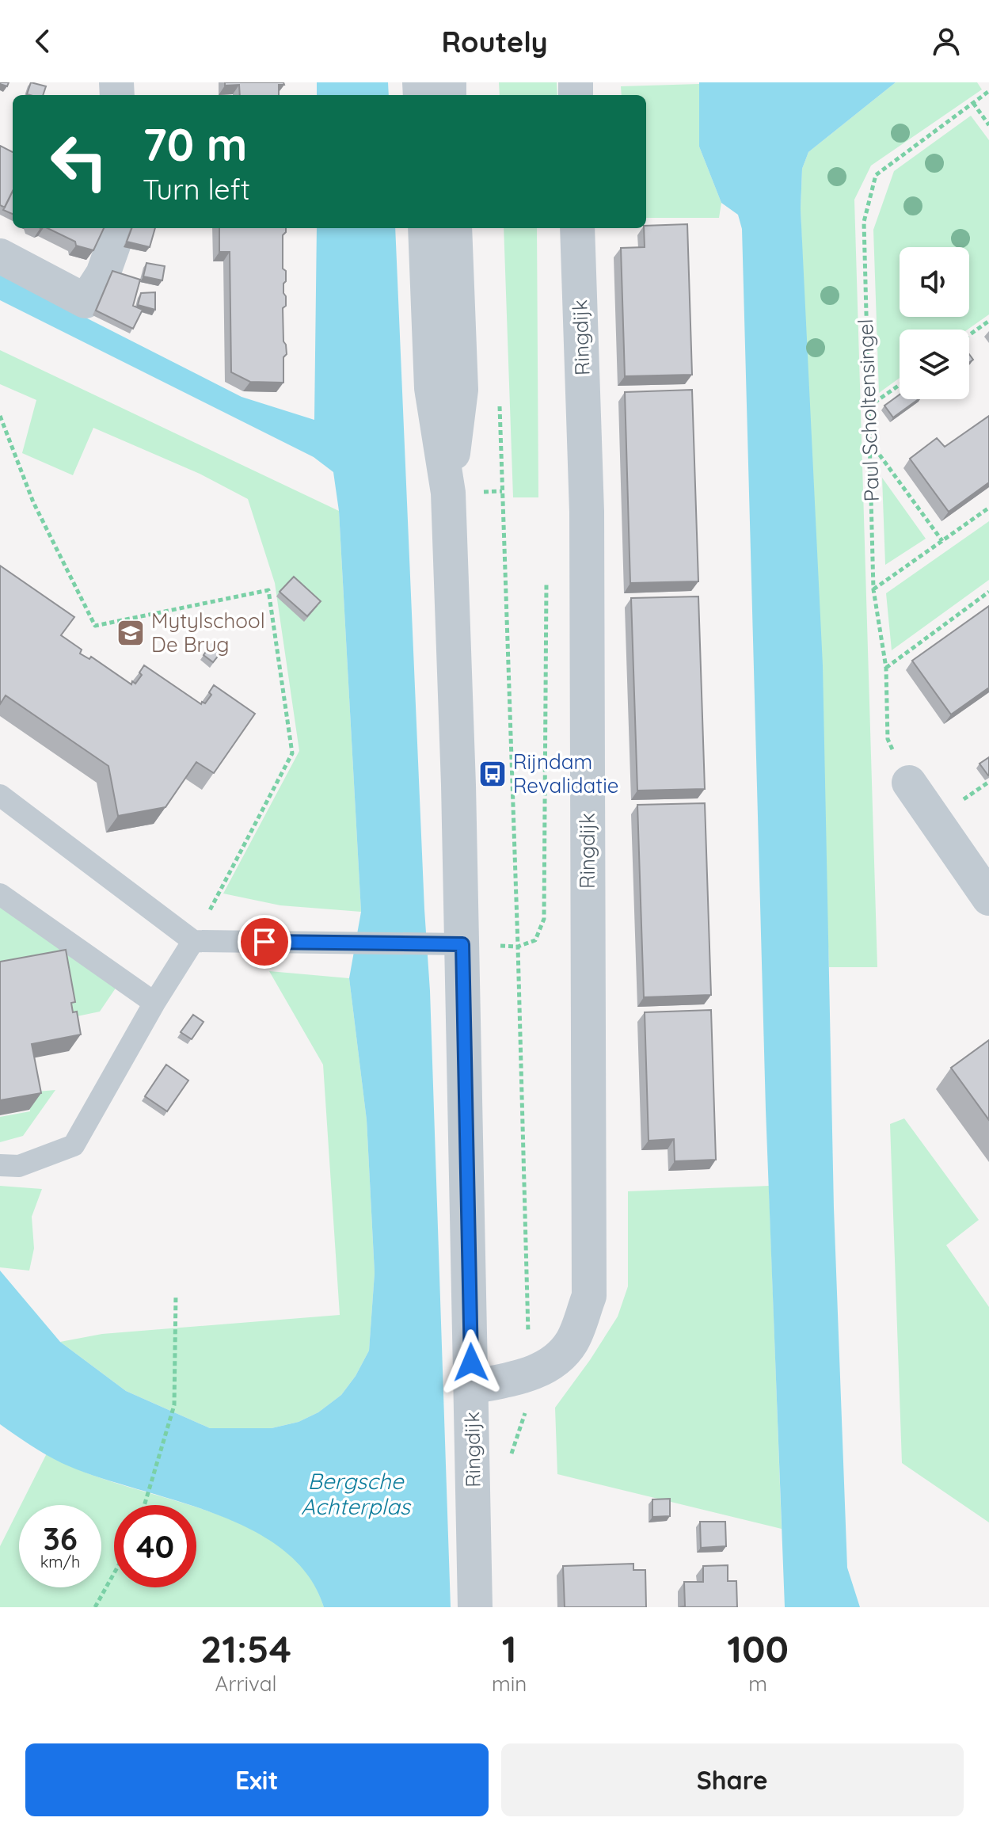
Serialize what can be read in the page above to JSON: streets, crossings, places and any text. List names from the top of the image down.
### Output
{
  "streets": {
    "street": ["Ringdijk"],
    "path": ["Paul Scholtensingel"]
  },
  "water": ["Bergsche Achterplas"],
  "places": {
    "school or university": ["Mytylschool De Brug"],
    "bus stop": ["Rijndam Revalidatie"]
  },
  "page": {
    "header": "Routely",
    "turn": ["70 m", "Turn left"],
    "speed": "36 km/h",
    "limit": "40",
    "eta": [
      "21:54",
      "Arrival",
      "1",
      "min",
      "100",
      "m"
    ],
    "buttons": ["Exit", "Share"]
  }
}
